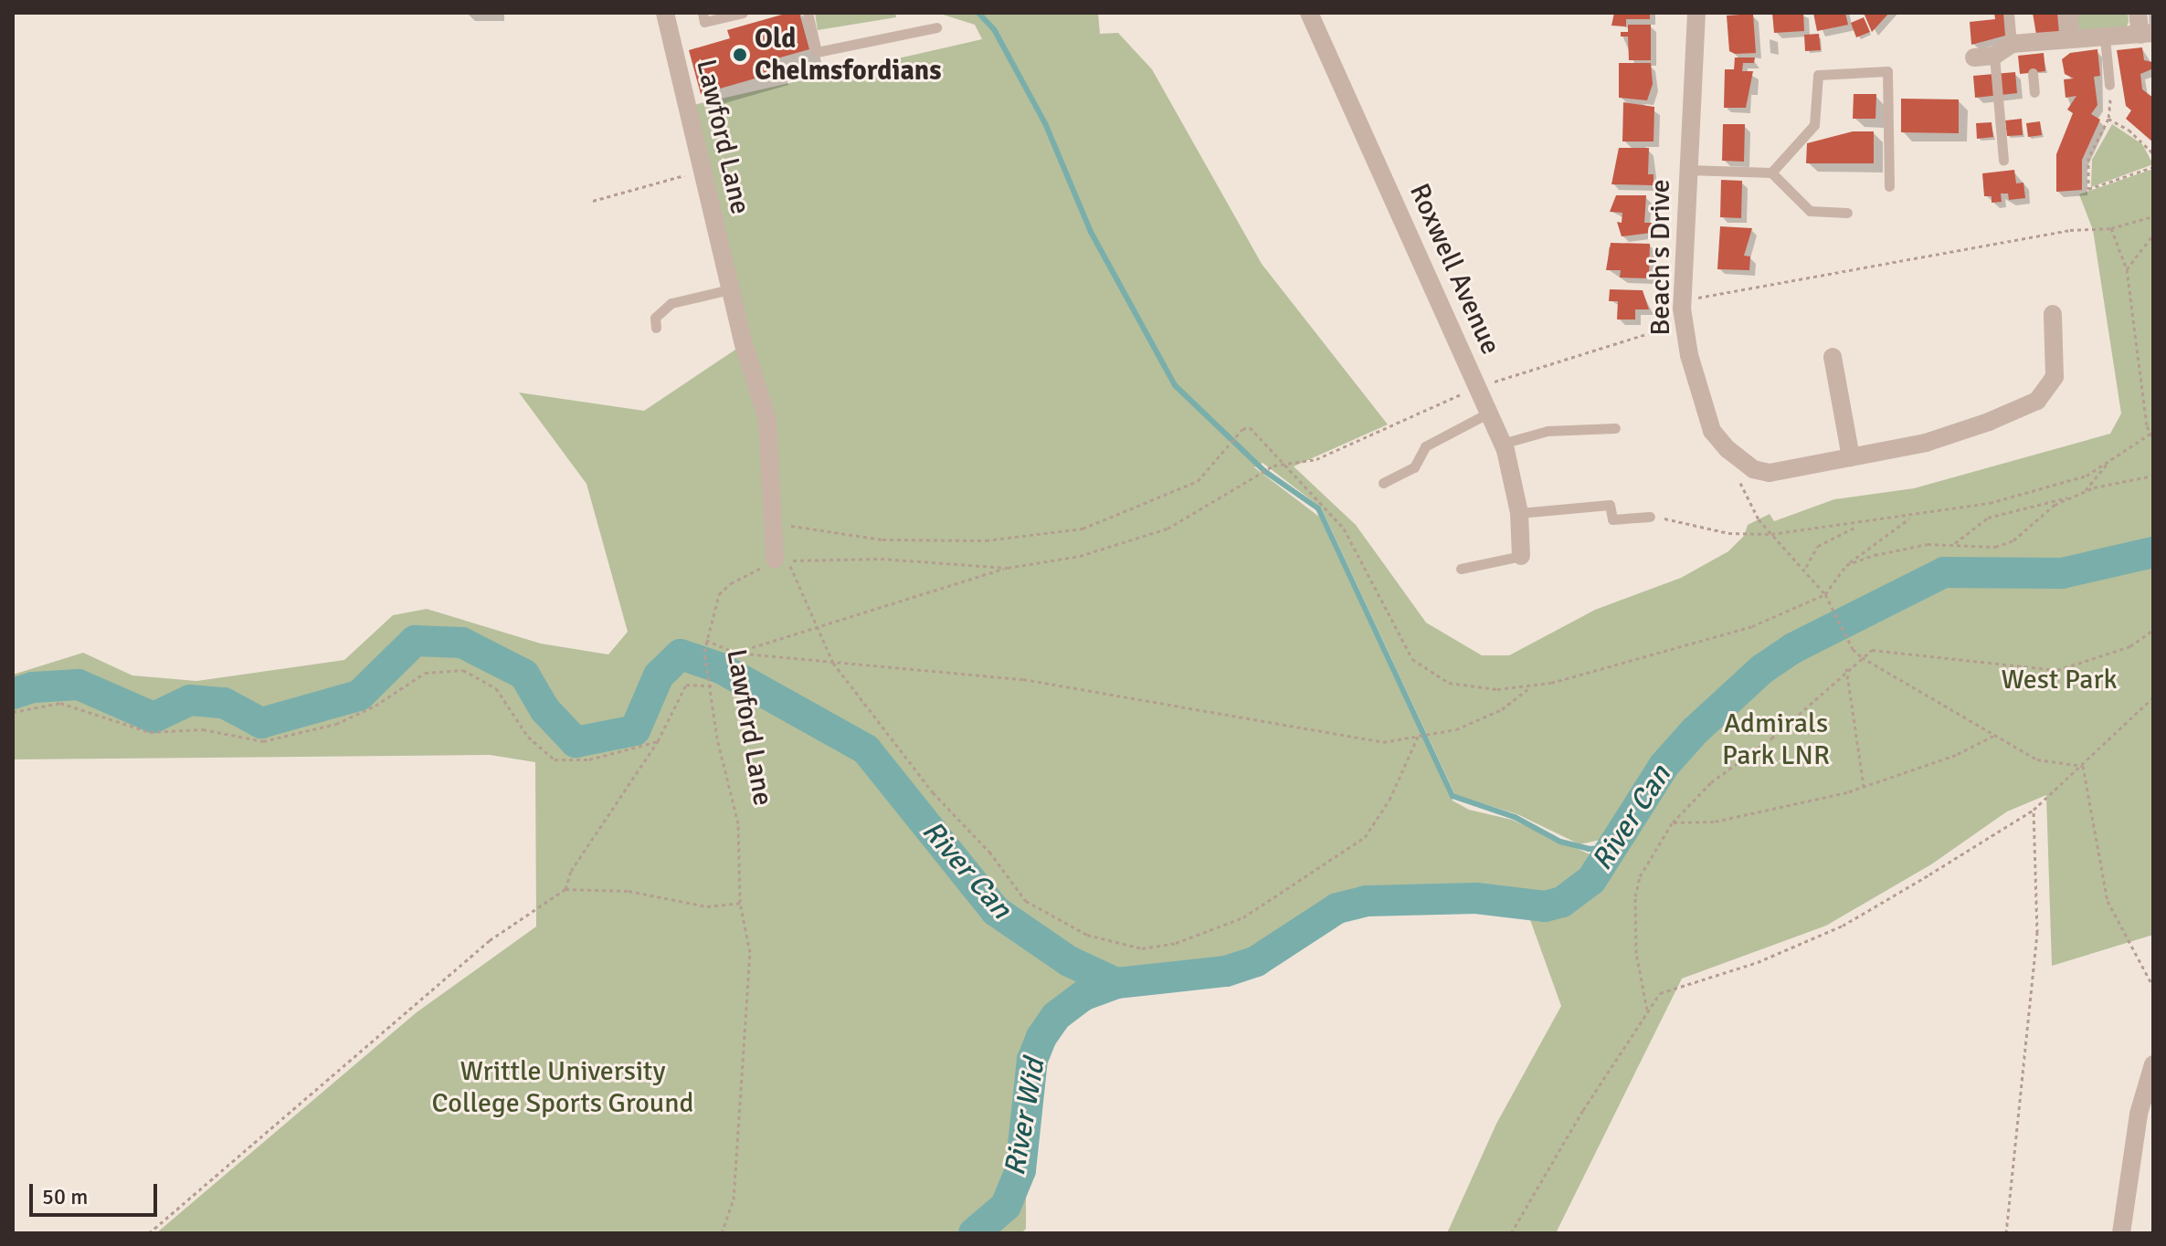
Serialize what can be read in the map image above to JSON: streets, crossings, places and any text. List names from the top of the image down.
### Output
{
  "streets": {
    "street": ["Lawford Lane", "Beach's Drive", "Roxwell Avenue"]
  },
  "water": ["River Can", "River Wid"],
  "parks": ["West Park", "Admirals Park LNR", "Writtle University College Sports Ground"],
  "places": ["Old Chelmsfordians"],
  "scale_bar": "50 m"
}
